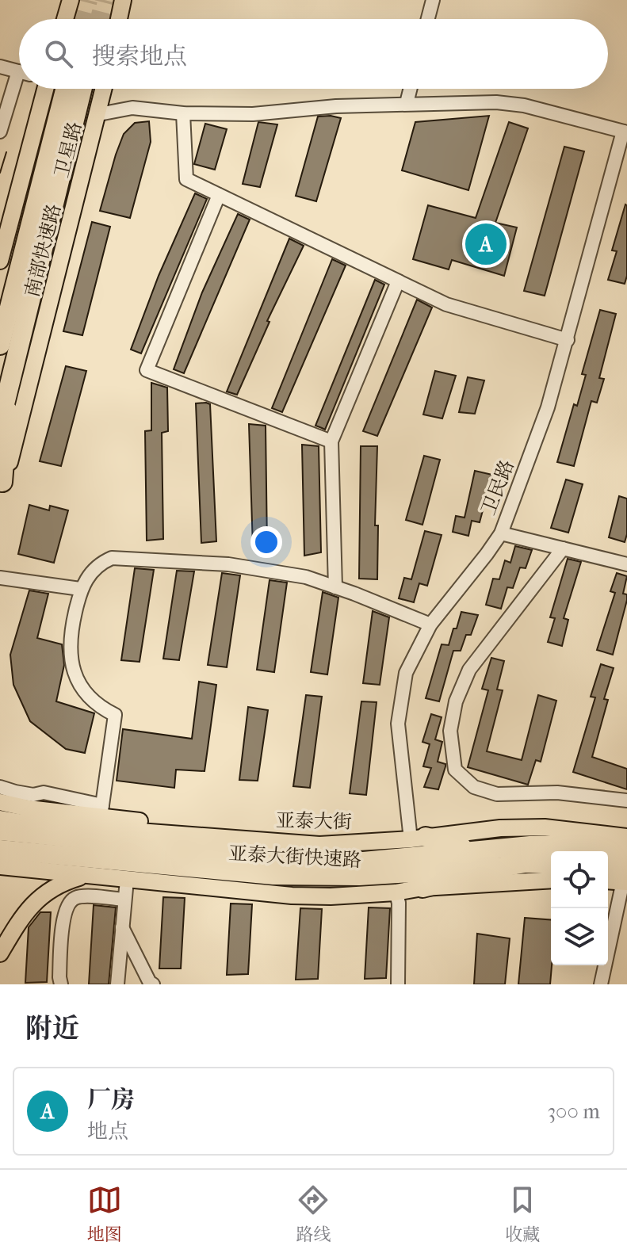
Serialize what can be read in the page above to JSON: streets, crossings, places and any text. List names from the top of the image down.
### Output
{
  "streets": {
    "highway": ["南部快速路", "亚泰大街快速路"],
    "main road": ["卫星路", "亚泰大街"],
    "street": ["卫民路"]
  },
  "crossings": [
    ["卫民路", "亚泰大街"]
  ],
  "page": {
    "search": "搜索地点",
    "pins": "A",
    "heading": "附近",
    "list": [
      {
        "mark": "A",
        "name": "厂房",
        "note": "地点",
        "value": "300 m"
      }
    ],
    "nav": ["地图", "路线", "收藏"]
  }
}
